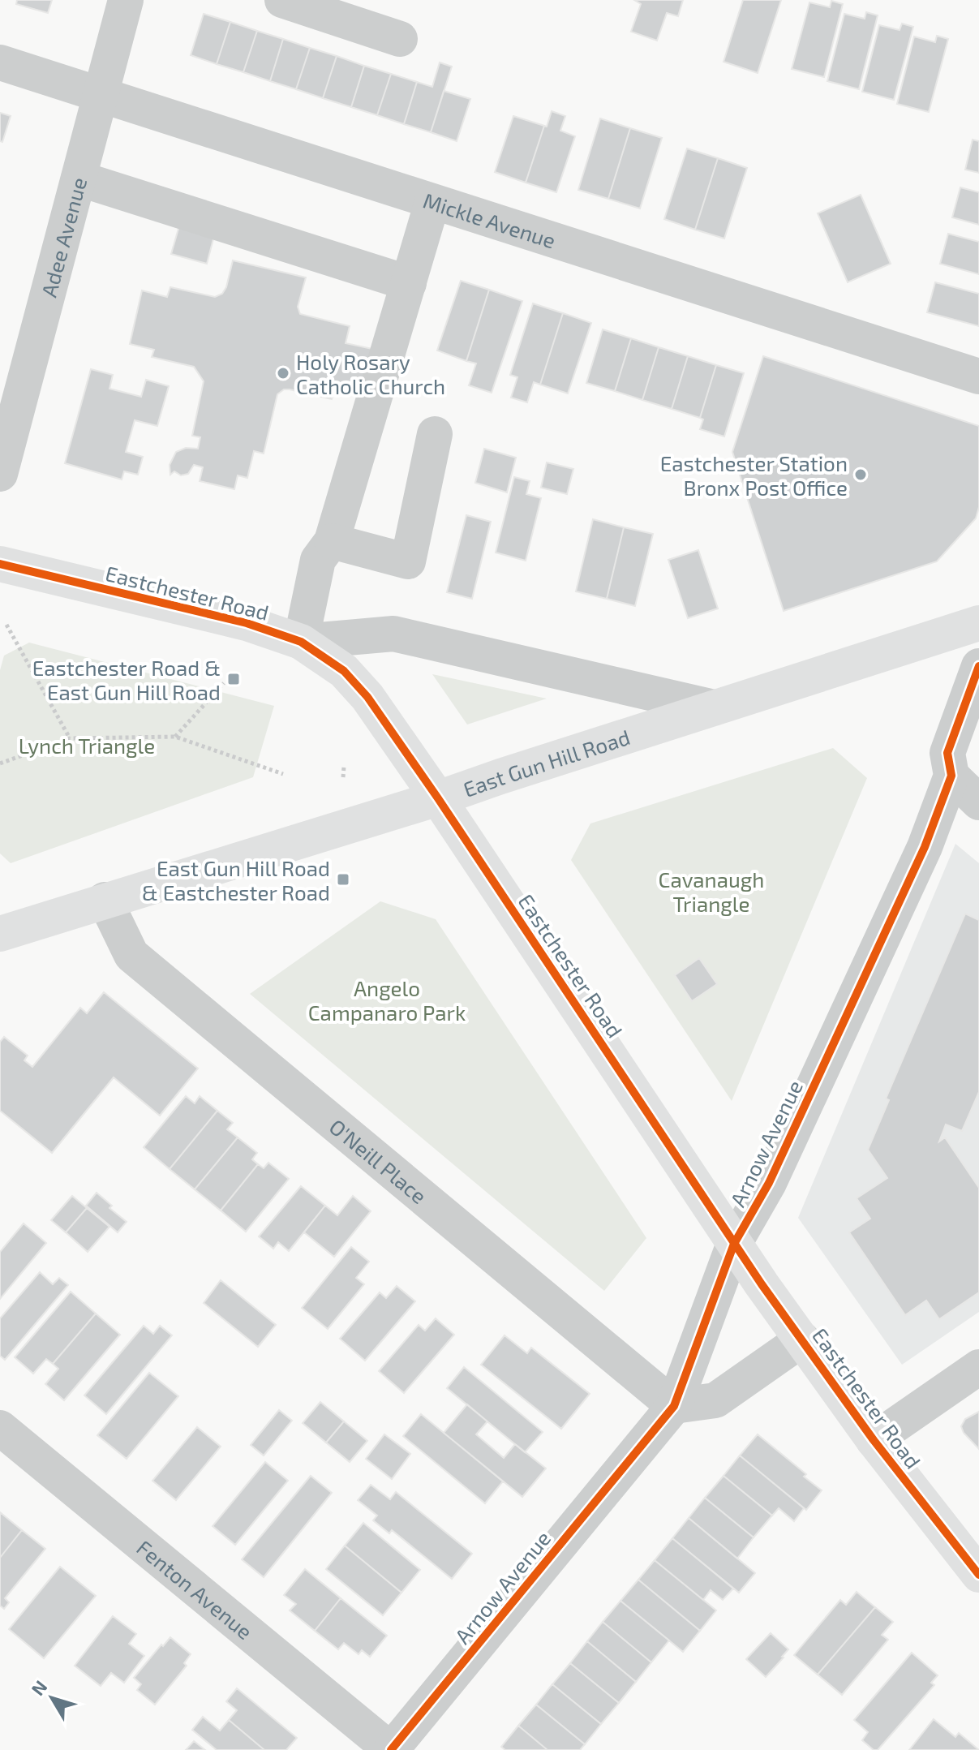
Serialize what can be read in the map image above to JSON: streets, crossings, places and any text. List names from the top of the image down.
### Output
{
  "streets": {
    "main road": ["Eastchester Road", "East Gun Hill Road"],
    "street": [
      "Mickle Avenue",
      "Adee Avenue",
      "Arnow Avenue",
      "O'Neill Place",
      "Fenton Avenue"
    ]
  },
  "crossings": [
    ["Mickle Avenue", "Adee Avenue"],
    ["Eastchester Road", "East Gun Hill Road"],
    ["Eastchester Road", "Arnow Avenue"],
    ["East Gun Hill Road", "O'Neill Place"],
    ["Arnow Avenue", "O'Neill Place"],
    ["Arnow Avenue", "Fenton Avenue"]
  ],
  "parks": ["Lynch Triangle", "Cavanaugh Triangle", "Angelo Campanaro Park"],
  "places": {
    "other": ["Holy Rosary Catholic Church", "Eastchester Station Bronx Post Office"],
    "transit": ["Eastchester Road & East Gun Hill Road", "East Gun Hill Road & Eastchester Road"]
  },
  "north": "top left"
}
